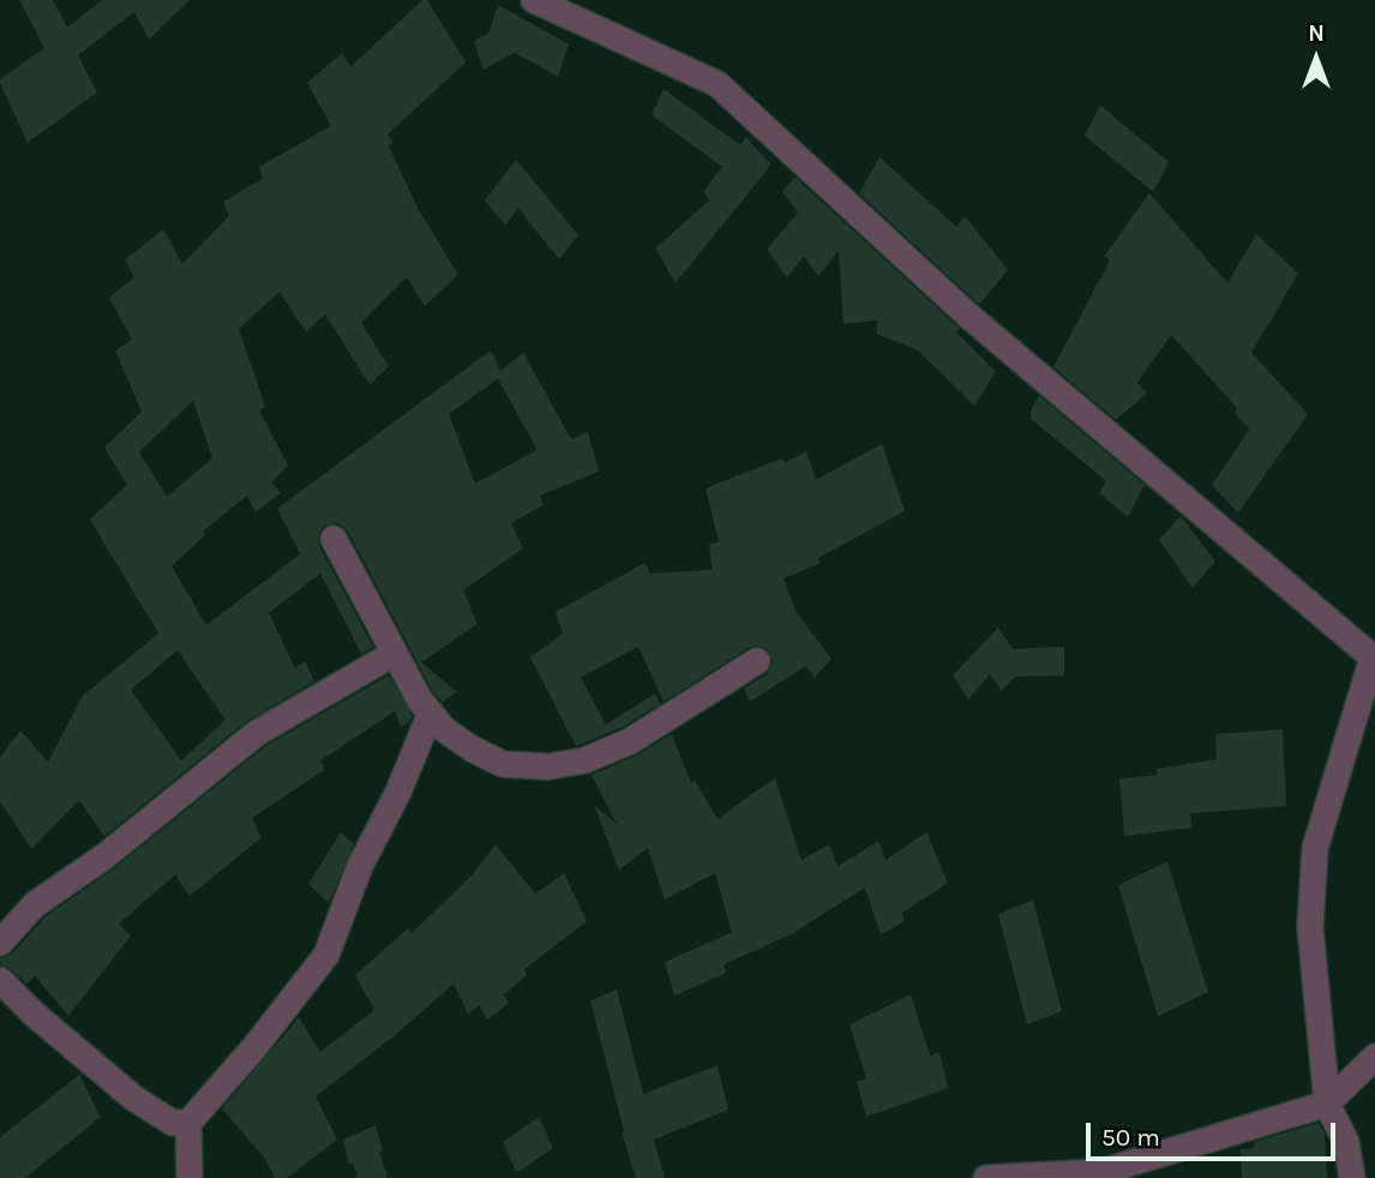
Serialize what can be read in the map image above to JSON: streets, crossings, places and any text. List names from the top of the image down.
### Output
{
  "scale_bar": "50 m",
  "north": "top"
}
